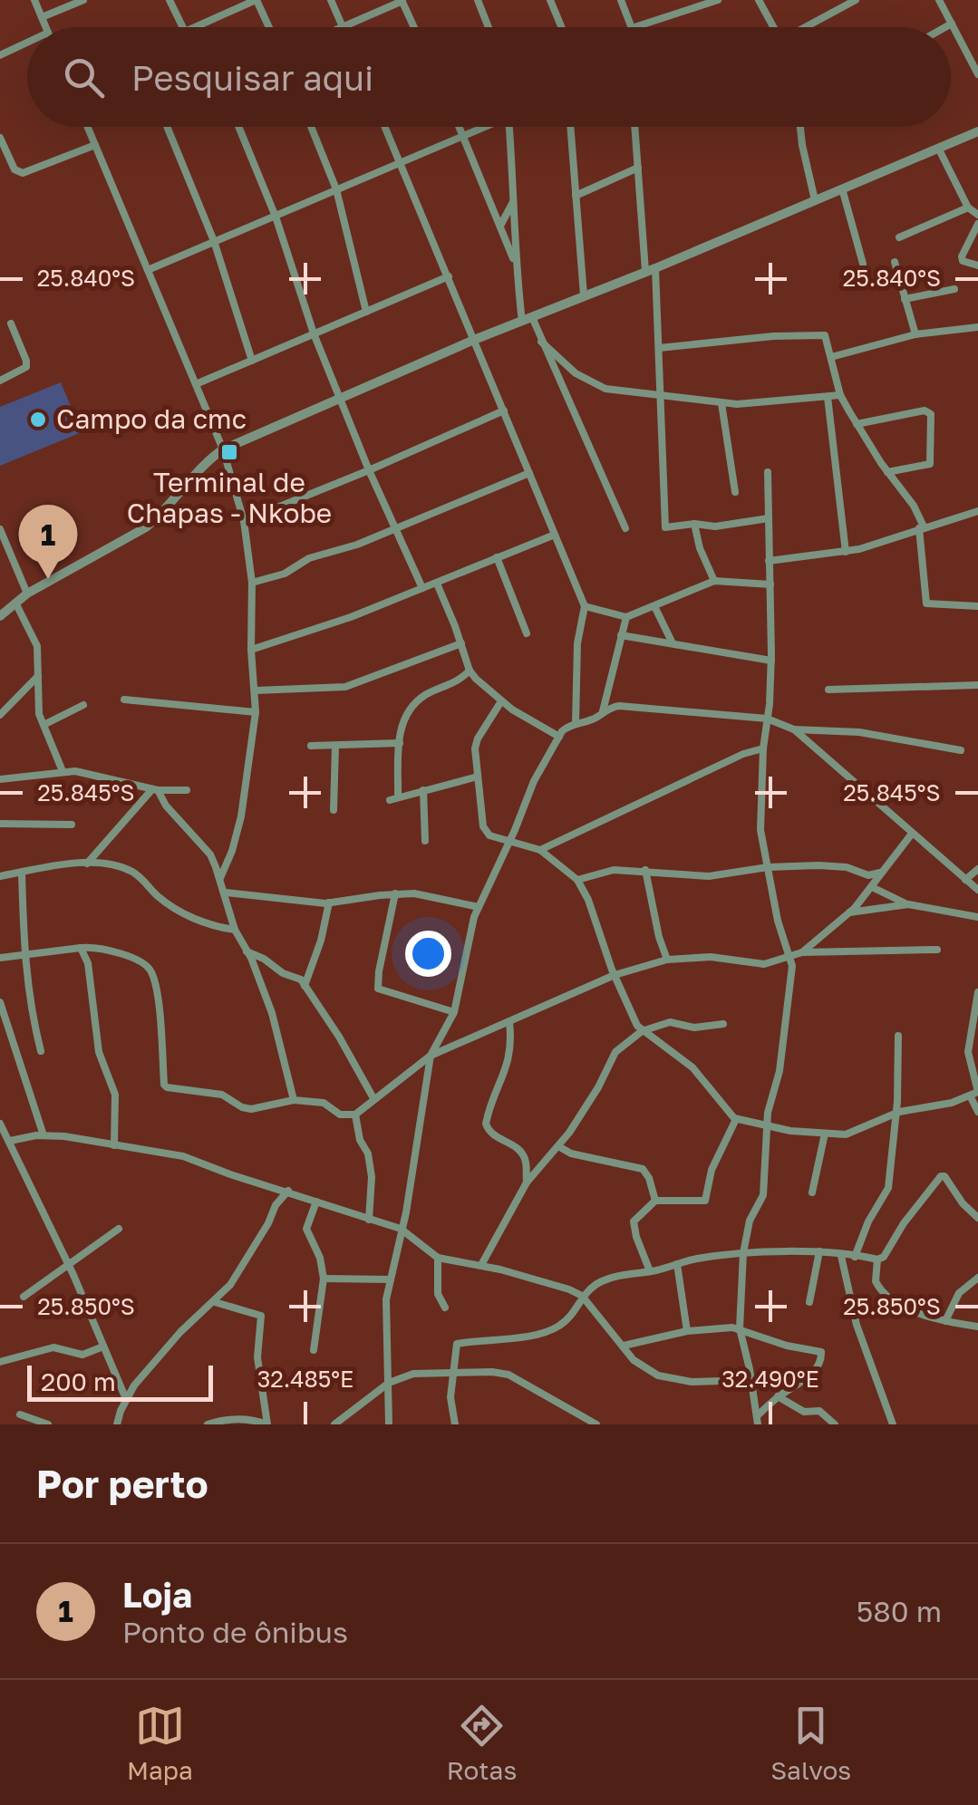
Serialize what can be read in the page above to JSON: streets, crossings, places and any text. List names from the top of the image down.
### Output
{
  "places": {
    "other": ["Campo da cmc"],
    "transit": ["Terminal de Chapas - Nkobe"]
  },
  "scale_bar": "200 m",
  "page": {
    "search": "Pesquisar aqui",
    "pins": "1",
    "scale": "200 m",
    "heading": "Por perto",
    "list": [
      {
        "mark": "1",
        "name": "Loja",
        "note": "Ponto de ônibus",
        "value": "580 m"
      }
    ],
    "nav": ["Mapa", "Rotas", "Salvos"]
  },
  "coordinates": [
    "25.840°S",
    "25.845°S",
    "25.850°S",
    "32.485°E",
    "32.490°E"
  ]
}
